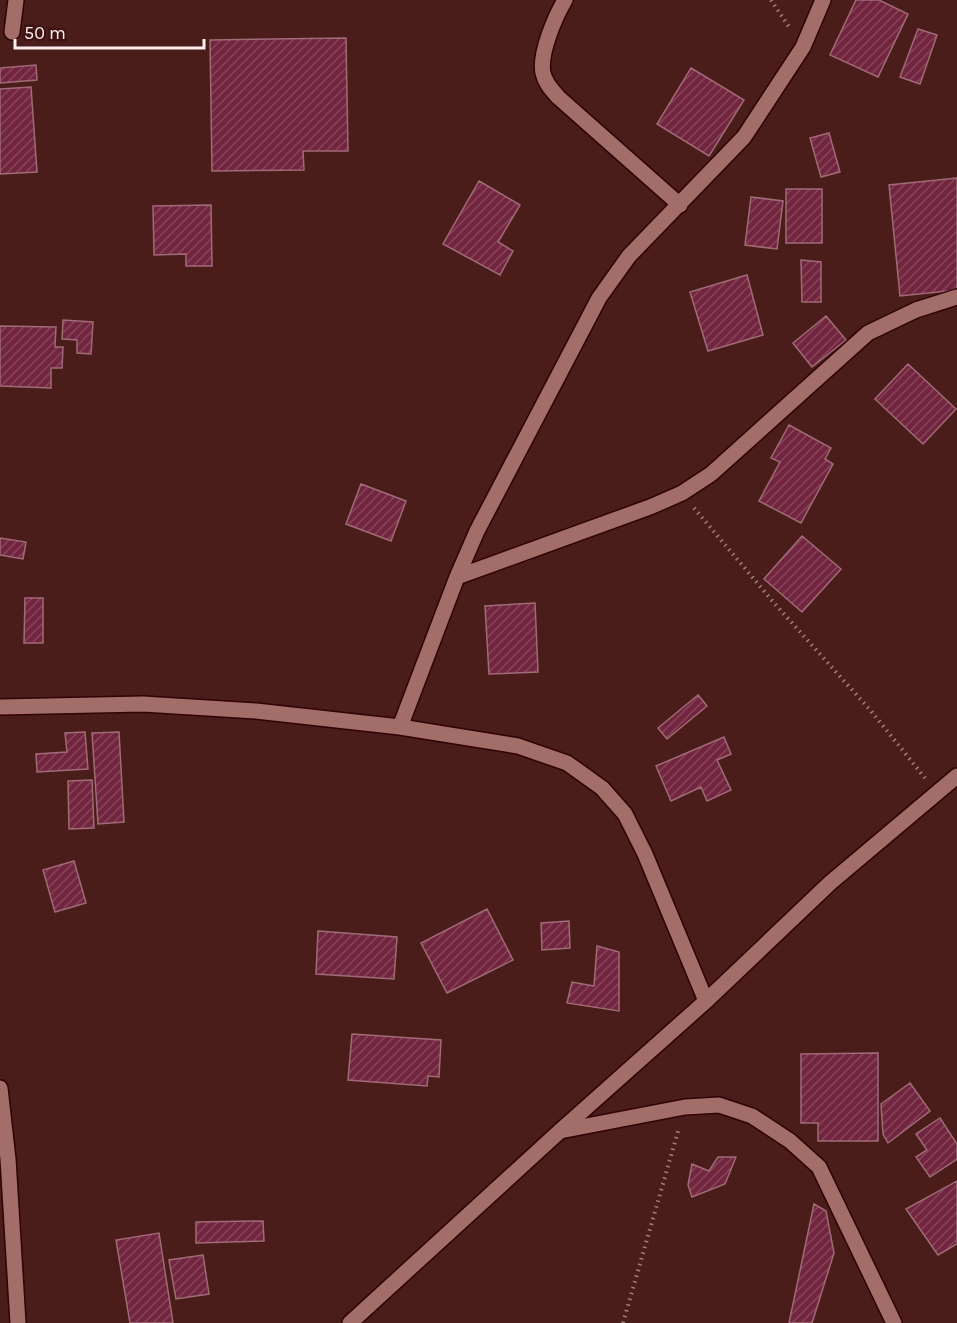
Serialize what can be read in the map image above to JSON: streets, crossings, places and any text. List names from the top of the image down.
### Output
{
  "scale_bar": "50 m"
}
